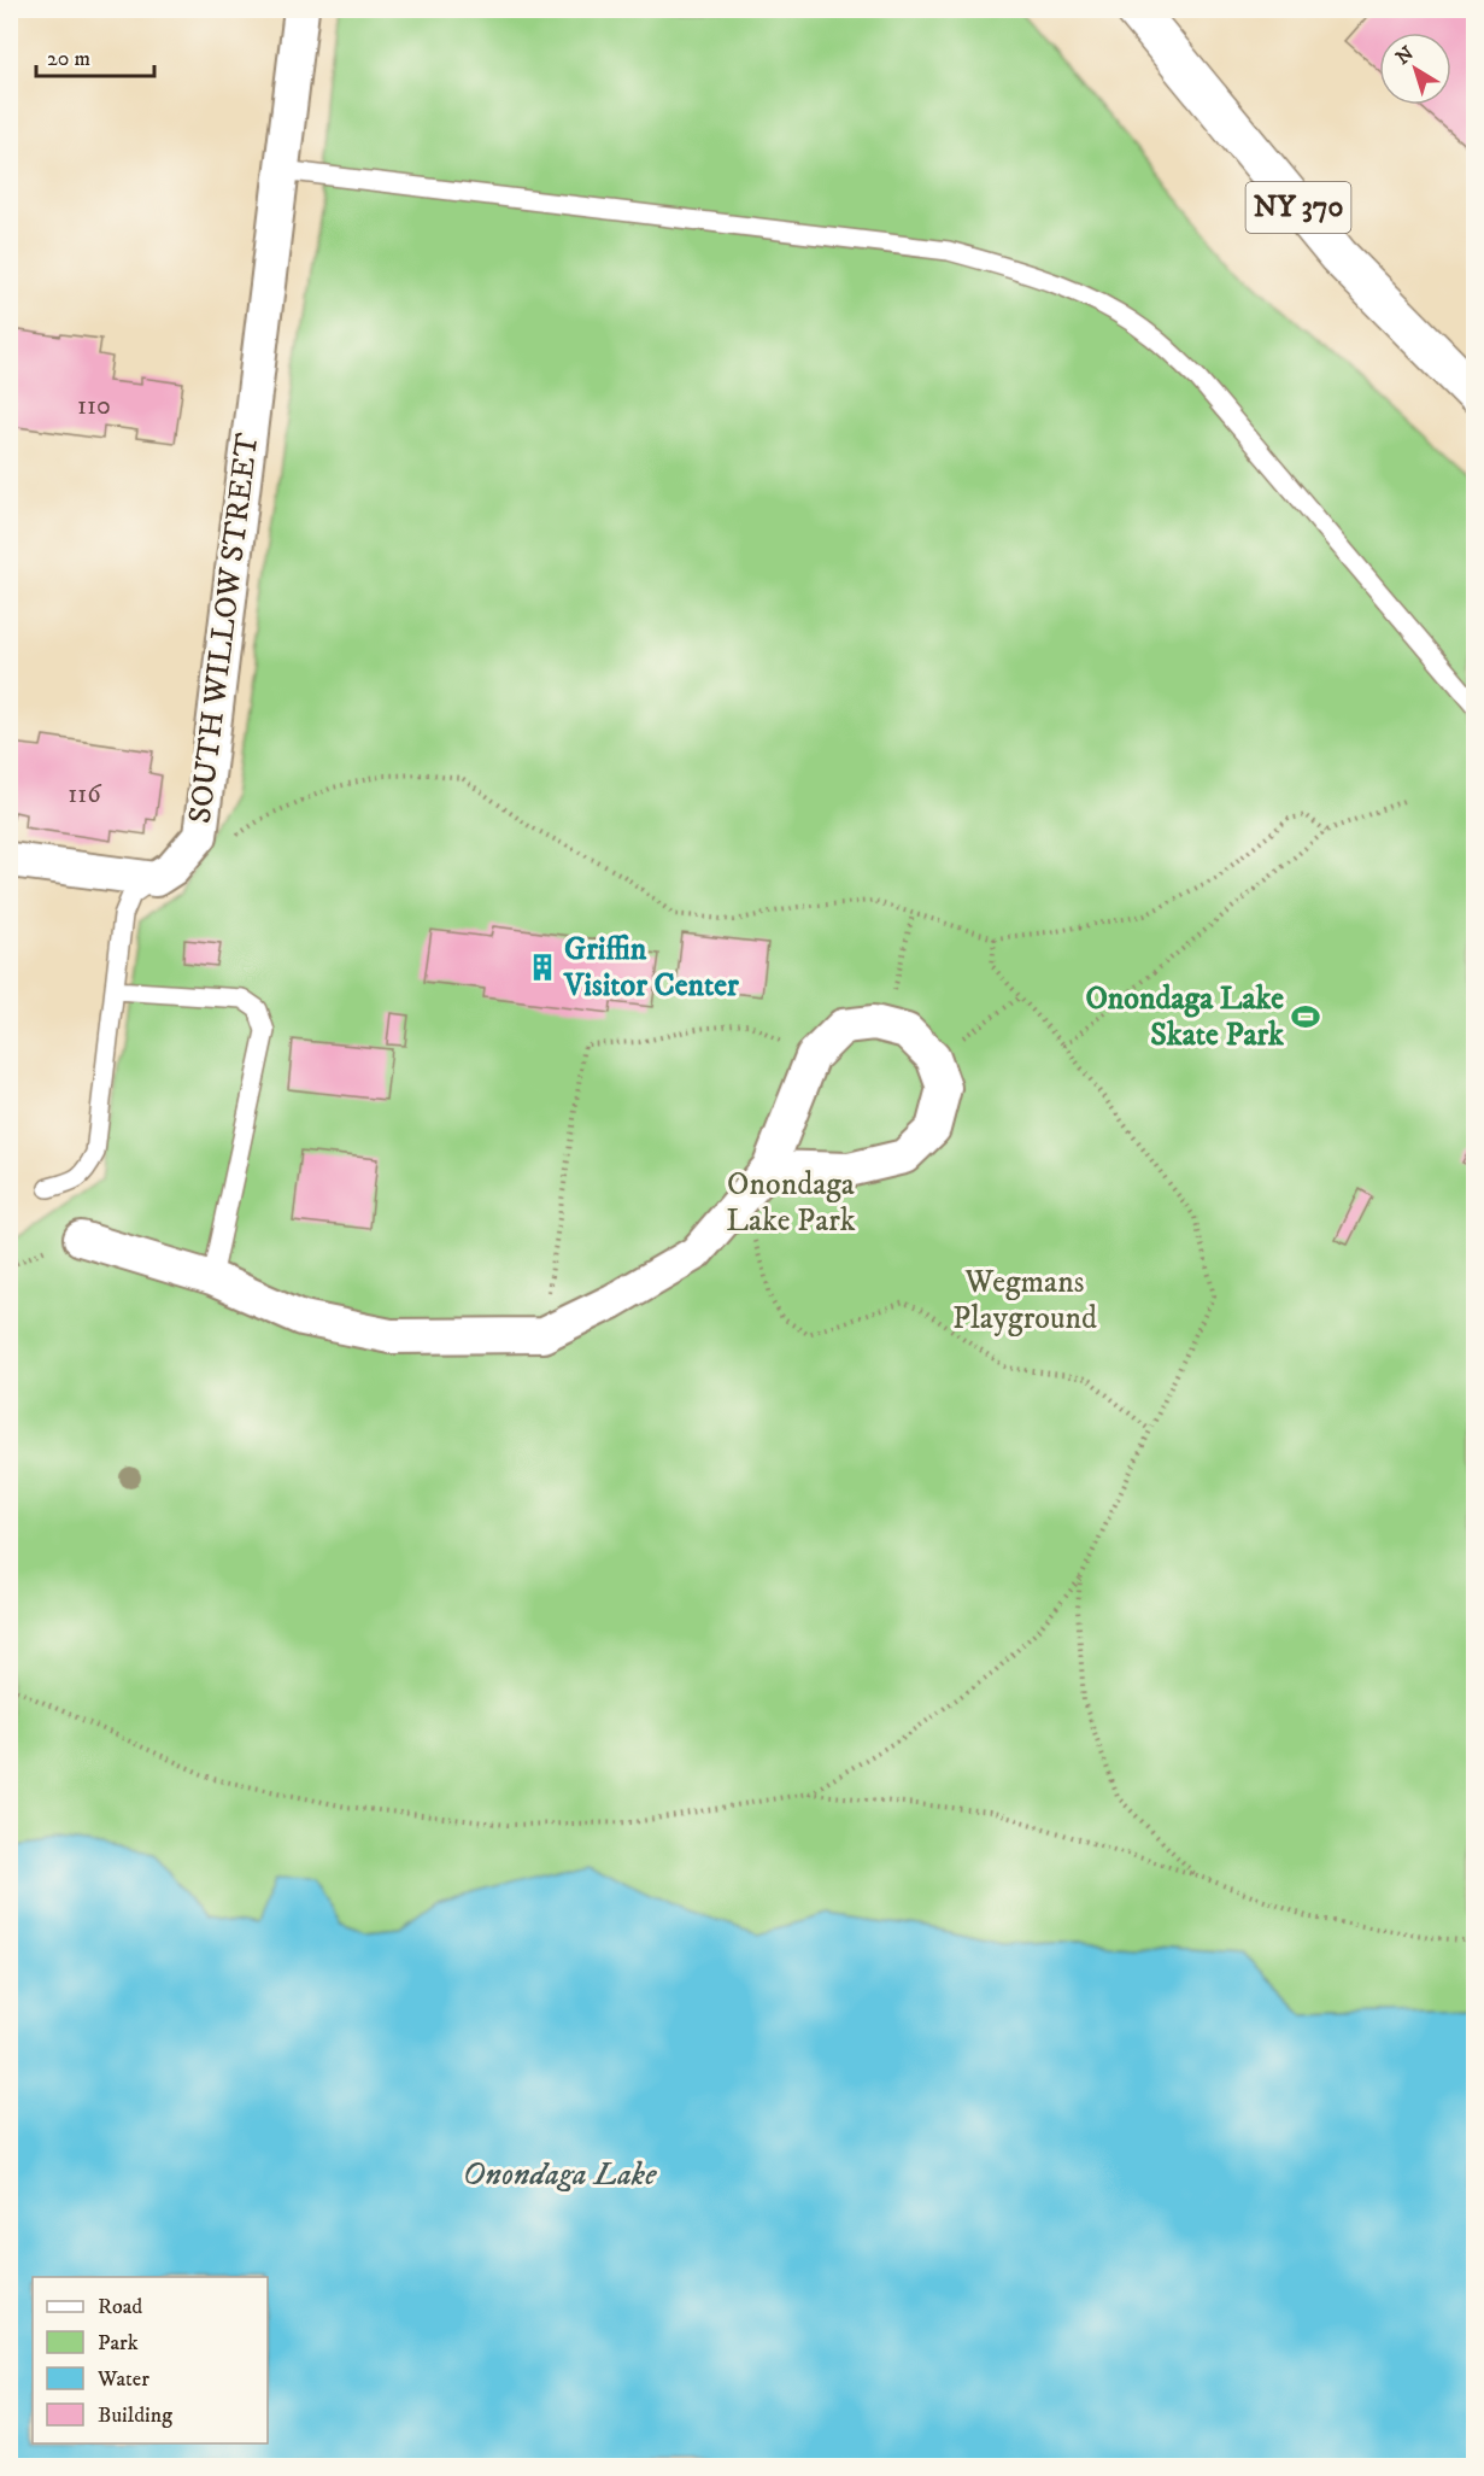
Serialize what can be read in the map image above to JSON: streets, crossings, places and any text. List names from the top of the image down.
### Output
{
  "streets": {
    "main road": ["NY 370"],
    "street": ["SOUTH WILLOW STREET"]
  },
  "water": ["Onondaga Lake"],
  "parks": ["Onondaga Lake Park", "Wegmans Playground"],
  "places": {
    "building": ["Griffin Visitor Center"],
    "sports": ["Onondaga Lake Skate Park"]
  },
  "house_numbers": ["110", "116"],
  "legend": [
    "Road",
    "Park",
    "Water",
    "Building"
  ],
  "scale_bar": "20 m",
  "north": "top left"
}
